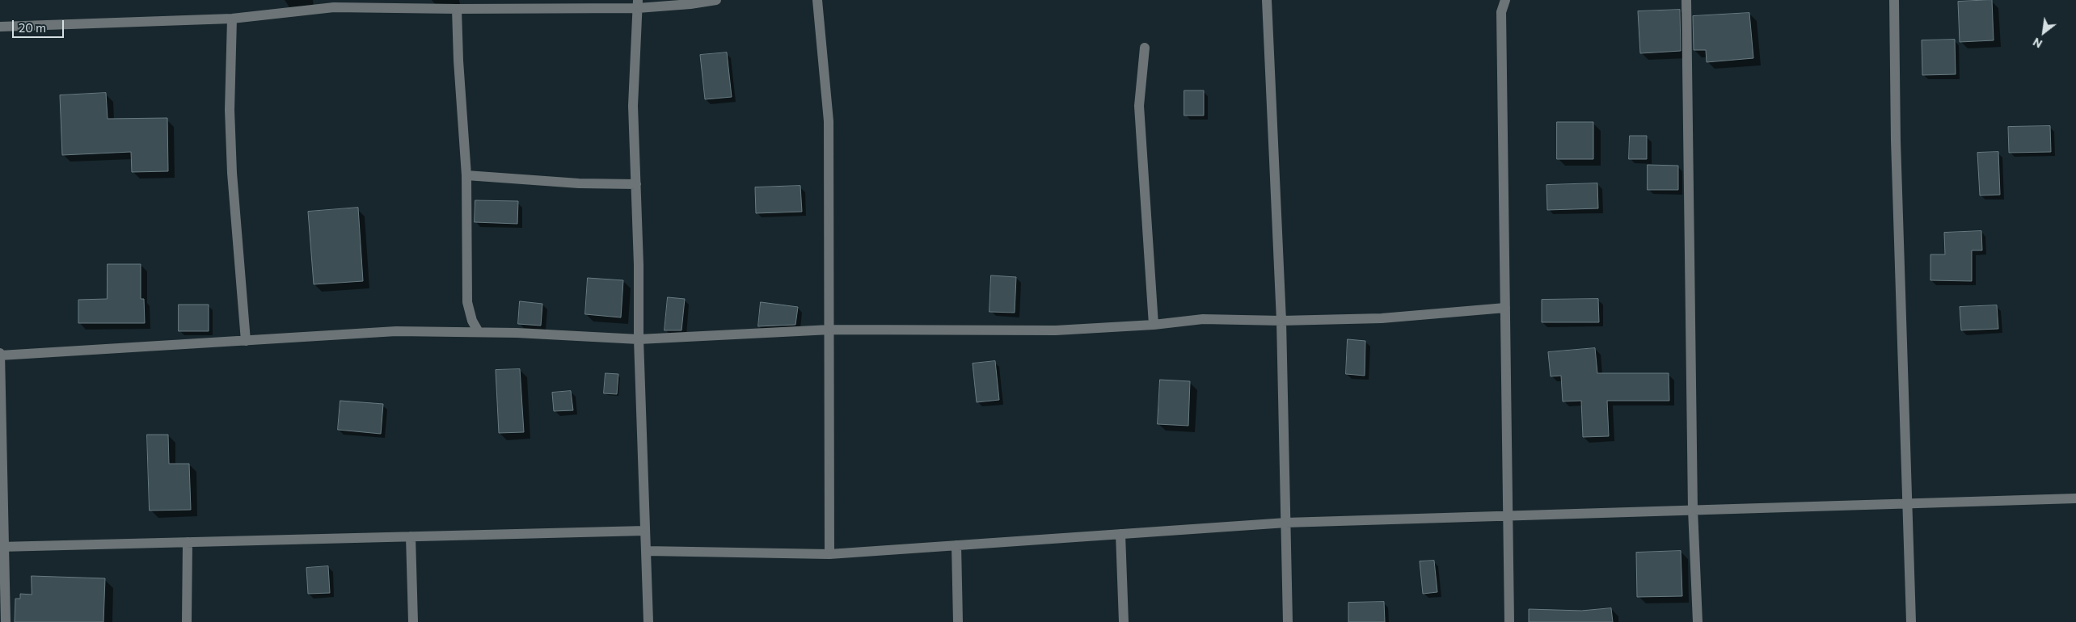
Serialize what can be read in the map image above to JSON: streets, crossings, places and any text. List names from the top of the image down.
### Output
{
  "scale_bar": "20 m",
  "north": "bottom left"
}
